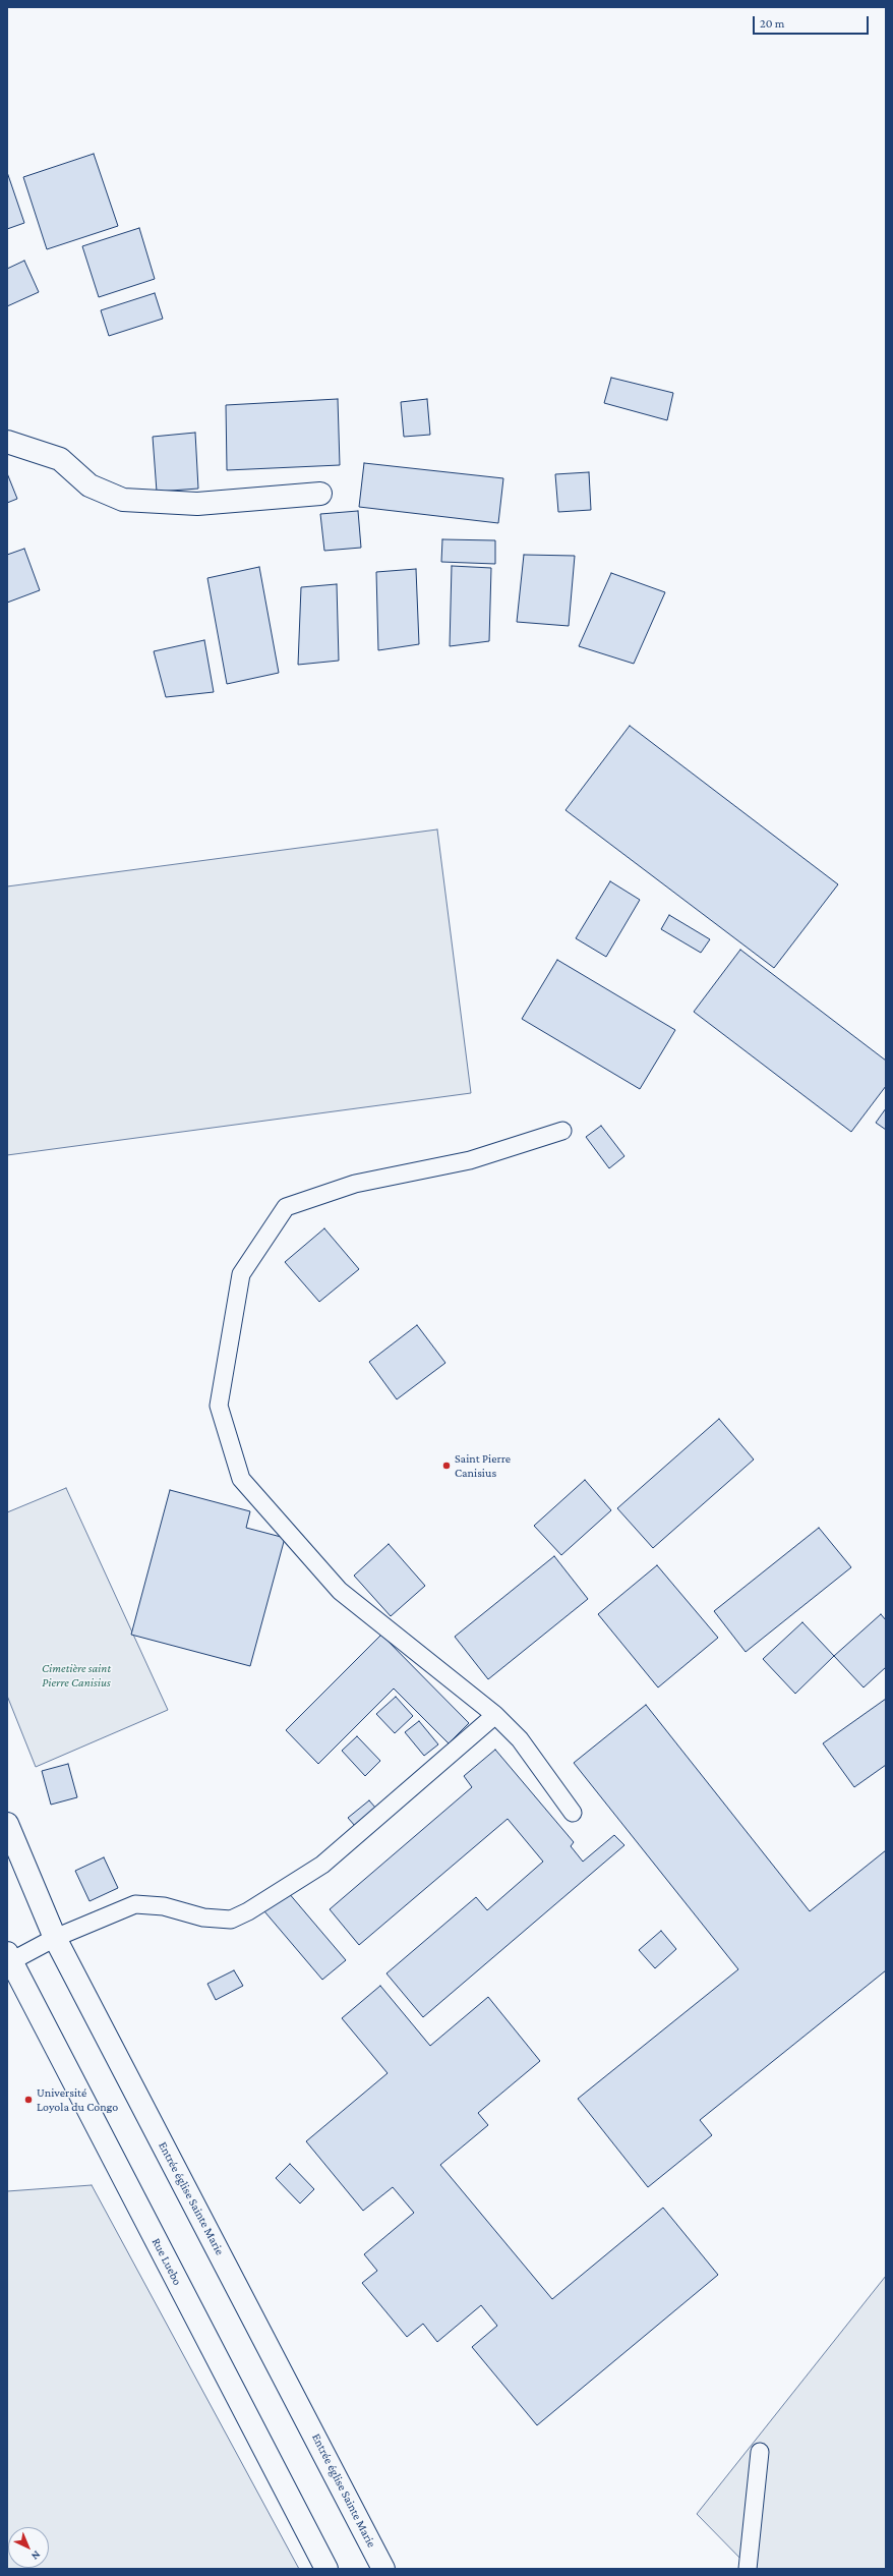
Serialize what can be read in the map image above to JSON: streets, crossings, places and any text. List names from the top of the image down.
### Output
{
  "streets": {
    "street": ["Entrée église Sainte Marie", "Rue Luebo"]
  },
  "parks": ["Cimetière saint Pierre Canisius"],
  "places": ["Saint Pierre Canisius", "Université Loyola du Congo"],
  "scale_bar": "20 m",
  "north": "bottom right"
}
